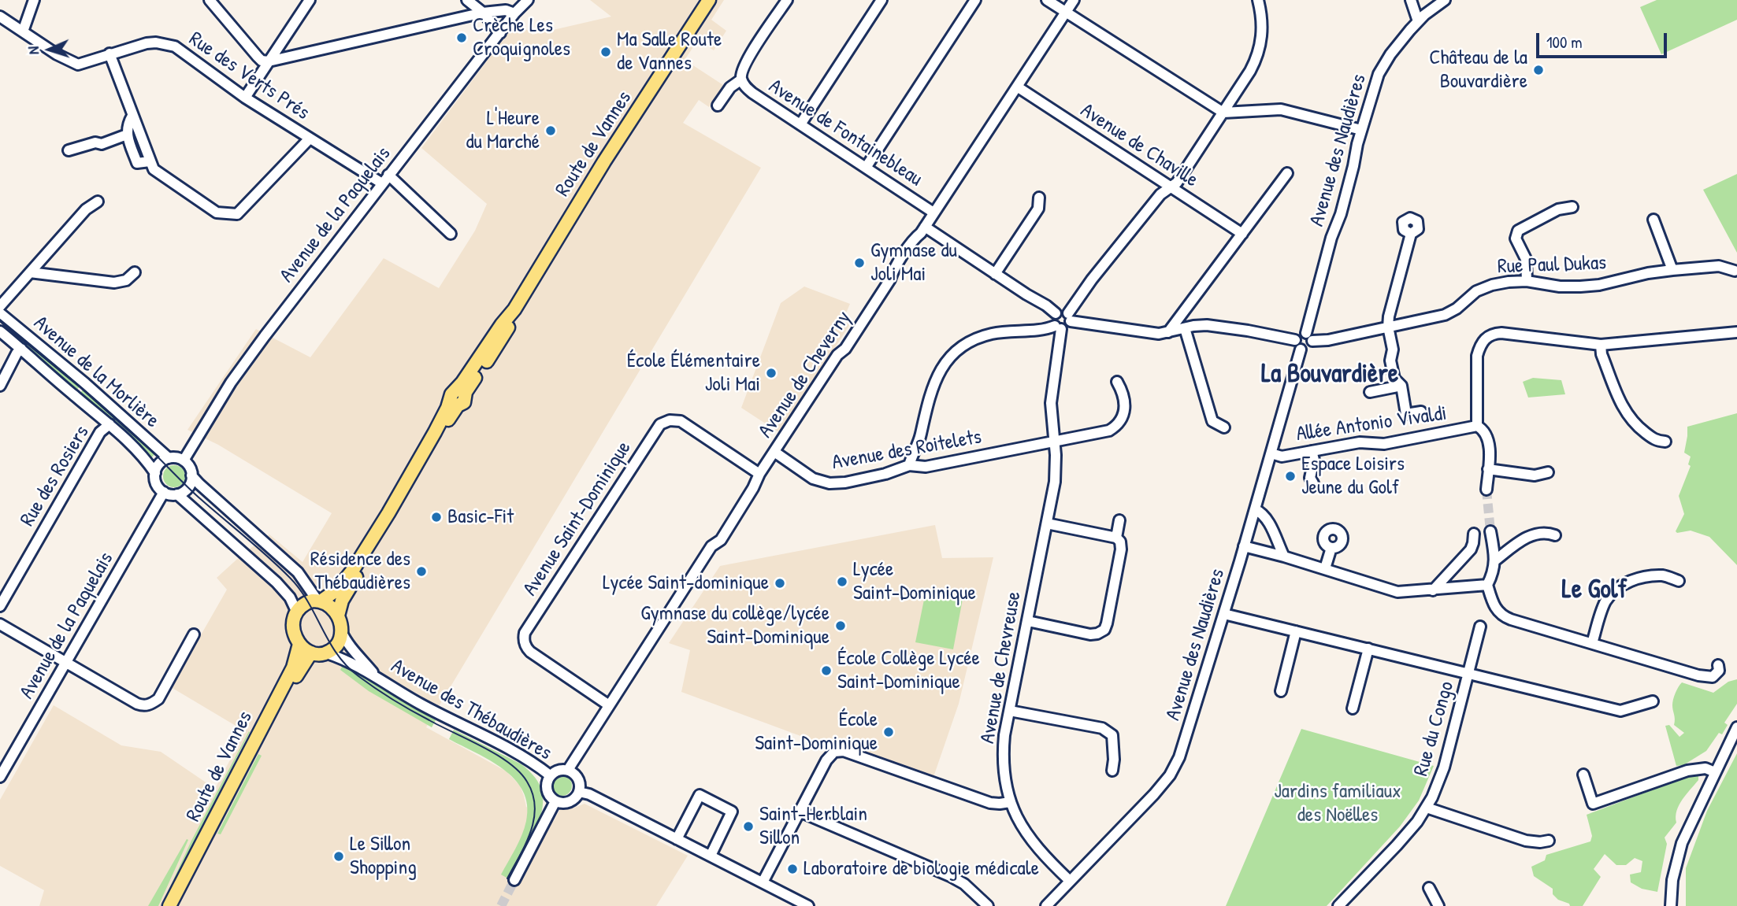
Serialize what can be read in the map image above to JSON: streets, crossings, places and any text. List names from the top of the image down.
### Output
{
  "streets": {
    "main road": ["Route de Vannes"],
    "street": [
      "Rue des Verts Prés",
      "Avenue de Fontainebleau",
      "Avenue de Chaville",
      "Avenue des Naudières",
      "Avenue de la Paquelais",
      "Rue Paul Dukas",
      "Avenue de la Morlière",
      "Avenue de Cheverny",
      "Allée Antonio Vivaldi",
      "Avenue des Roitelets",
      "Rue des Rosiers",
      "Avenue Saint-Dominique",
      "Avenue de Chevreuse",
      "Avenue des Thébaudières",
      "Rue du Congo"
    ]
  },
  "crossings": [
    ["Rue des Verts Prés", "Avenue de la Paquelais"],
    ["Avenue de Fontainebleau", "Avenue de Cheverny"],
    ["Route de Vannes", "Avenue des Thébaudières"],
    ["Avenue de Chaville", "Avenue de Cheverny"],
    ["Avenue des Naudières", "Rue Paul Dukas"],
    ["Avenue des Naudières", "Allée Antonio Vivaldi"],
    ["Avenue des Naudières", "Avenue de Chevreuse"],
    ["Avenue de la Paquelais", "Avenue de la Morlière"],
    ["Avenue de la Morlière", "Rue des Rosiers"],
    ["Avenue de Cheverny", "Avenue des Roitelets"],
    ["Avenue de Cheverny", "Avenue Saint-Dominique"],
    ["Avenue de Cheverny", "Avenue des Thébaudières"],
    ["Avenue des Roitelets", "Avenue de Chevreuse"]
  ],
  "districts": ["La Bouvardière", "Le Golf"],
  "parks": ["Jardins familiaux des Noëlles"],
  "places": [
    "Crèche Les Croquignoles",
    "Ma Salle Route de Vannes",
    "Château de la Bouvardière",
    "L'Heure du Marché",
    "Gymnase du Joli Mai",
    "École Élémentaire Joli Mai",
    "Espace Loisirs Jeune du Golf",
    "Basic-Fit",
    "Résidence des Thébaudières",
    "Lycée Saint-Dominique",
    "Lycée Saint-dominique",
    "Gymnase du collège/lycée Saint-Dominique",
    "École Collège Lycée Saint-Dominique",
    "École Saint-Dominique",
    "Saint-Herblain Sillon",
    "Le Sillon Shopping",
    "Laboratoire de biologie médicale"
  ],
  "scale_bar": "100 m",
  "north": "left"
}
